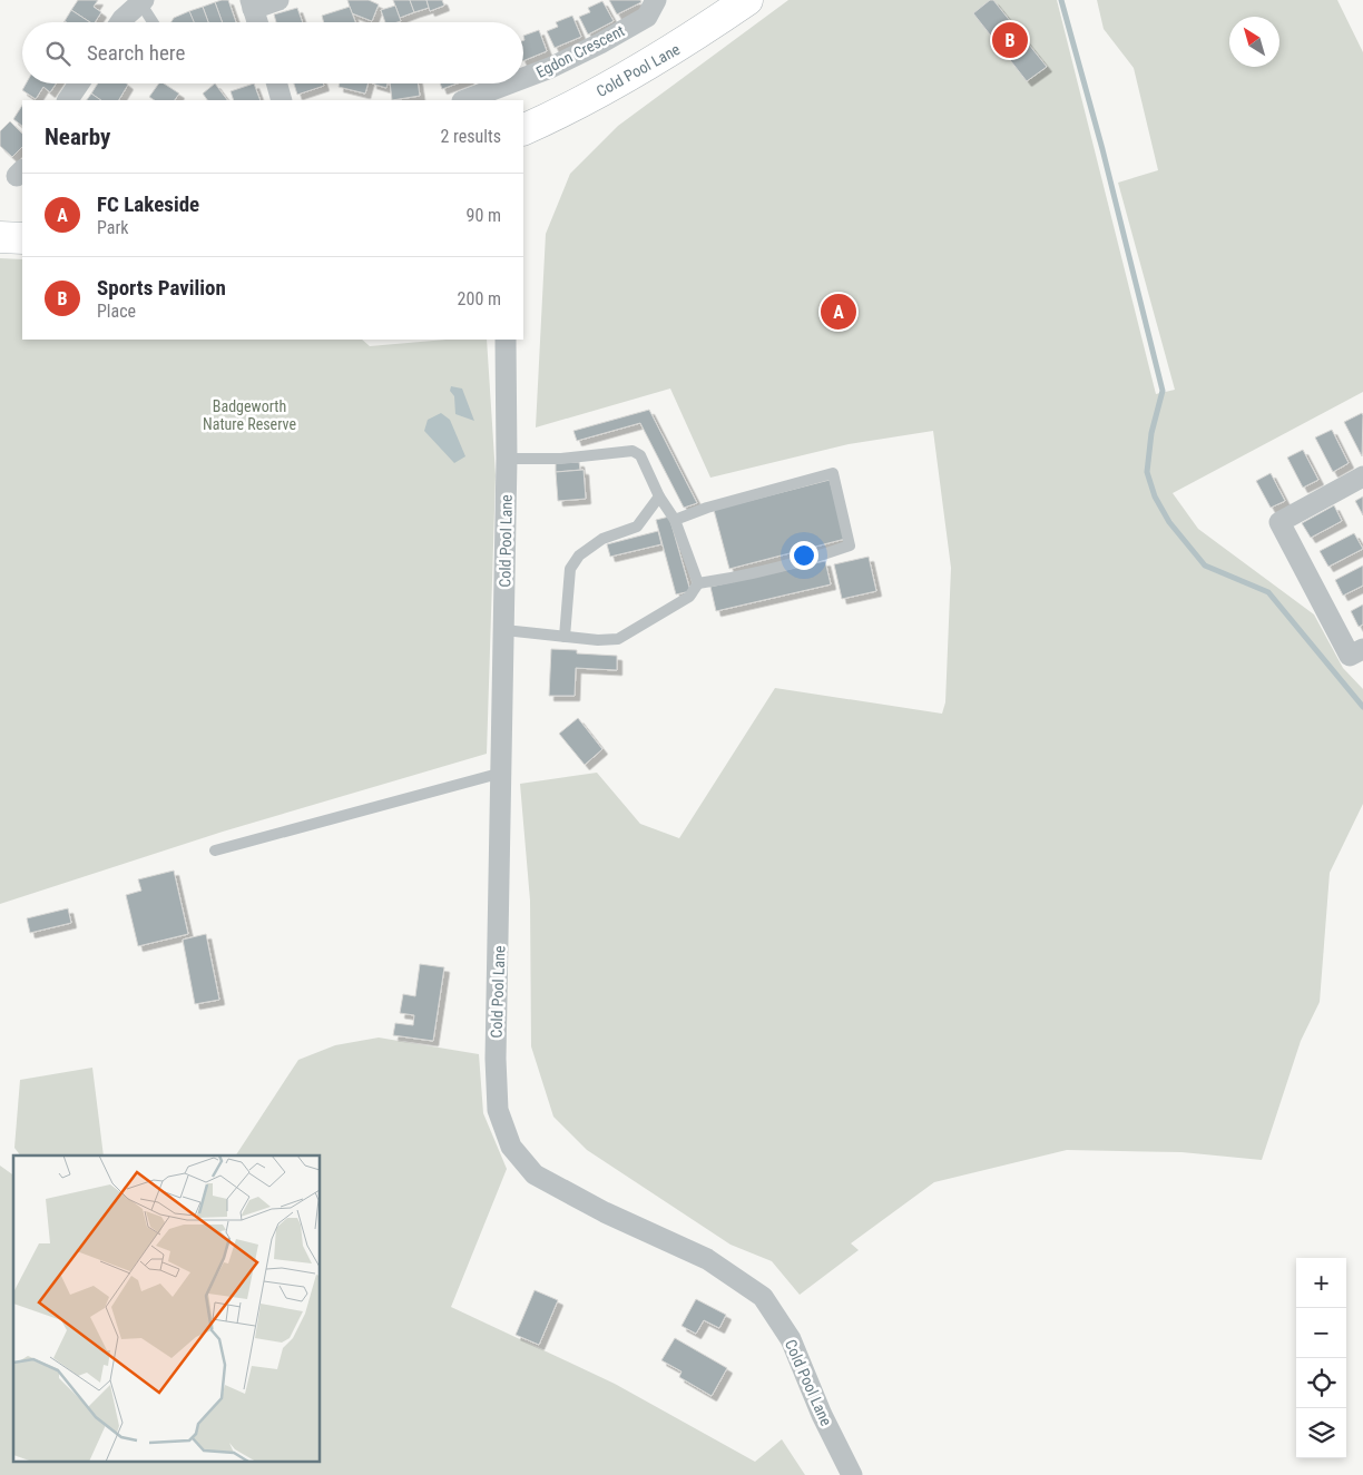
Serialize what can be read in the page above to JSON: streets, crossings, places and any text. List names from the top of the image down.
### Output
{
  "streets": {
    "street": ["Egdon Crescent", "Cold Pool Lane"]
  },
  "parks": ["Badgeworth Nature Reserve"],
  "north": "top left",
  "page": {
    "pins": ["B", "A"],
    "search": "Search here",
    "heading": ["Nearby", "2 results"],
    "list": [
      {
        "mark": "A",
        "name": "FC Lakeside",
        "note": "Park",
        "value": "90 m"
      },
      {
        "mark": "B",
        "name": "Sports Pavilion",
        "note": "Place",
        "value": "200 m"
      }
    ],
    "map_buttons": ["+", "−"]
  }
}
